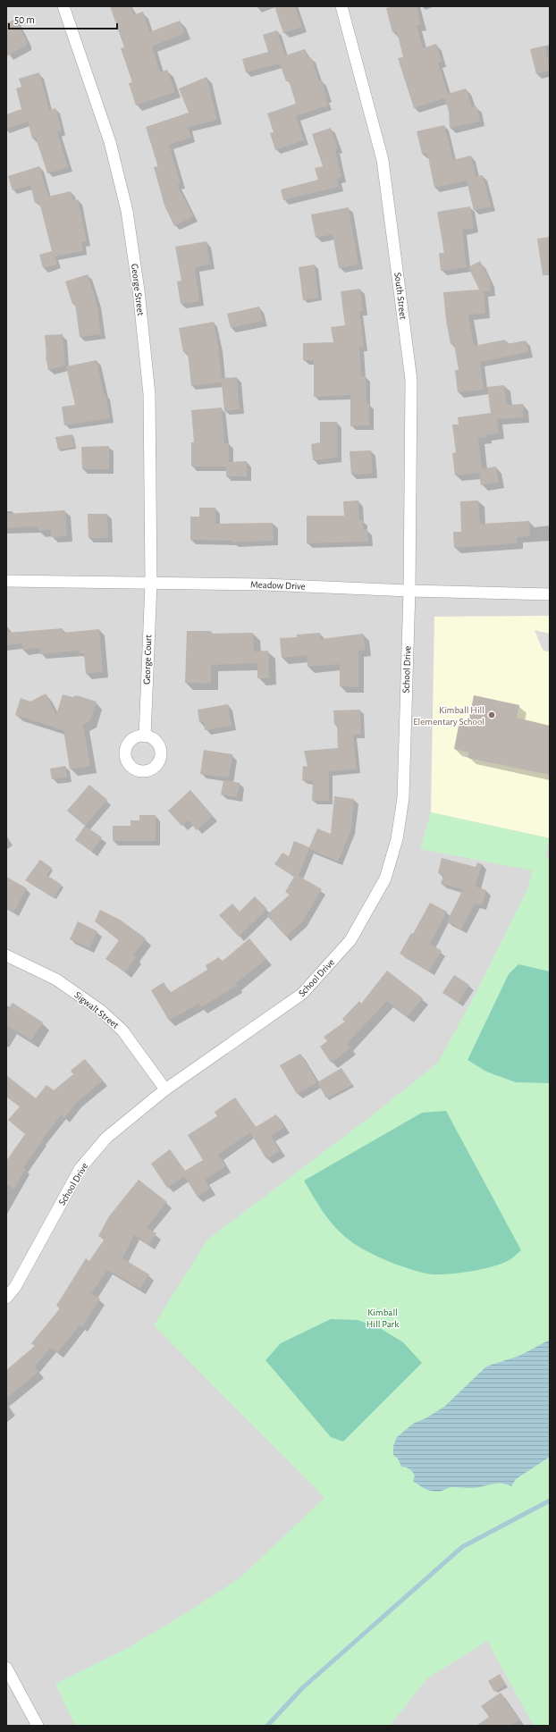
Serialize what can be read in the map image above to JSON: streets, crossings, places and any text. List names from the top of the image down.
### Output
{
  "streets": {
    "street": [
      "George Street",
      "South Street",
      "Meadow Drive",
      "George Court",
      "School Drive",
      "Sigwalt Street"
    ]
  },
  "crossings": [
    ["George Street", "Meadow Drive"],
    ["George Street", "George Court"],
    ["South Street", "Meadow Drive"],
    ["South Street", "School Drive"],
    ["Meadow Drive", "George Court"],
    ["Meadow Drive", "School Drive"],
    ["School Drive", "Sigwalt Street"]
  ],
  "parks": ["Kimball Hill Park"],
  "places": ["Kimball Hill Elementary School"],
  "scale_bar": "50 m"
}
